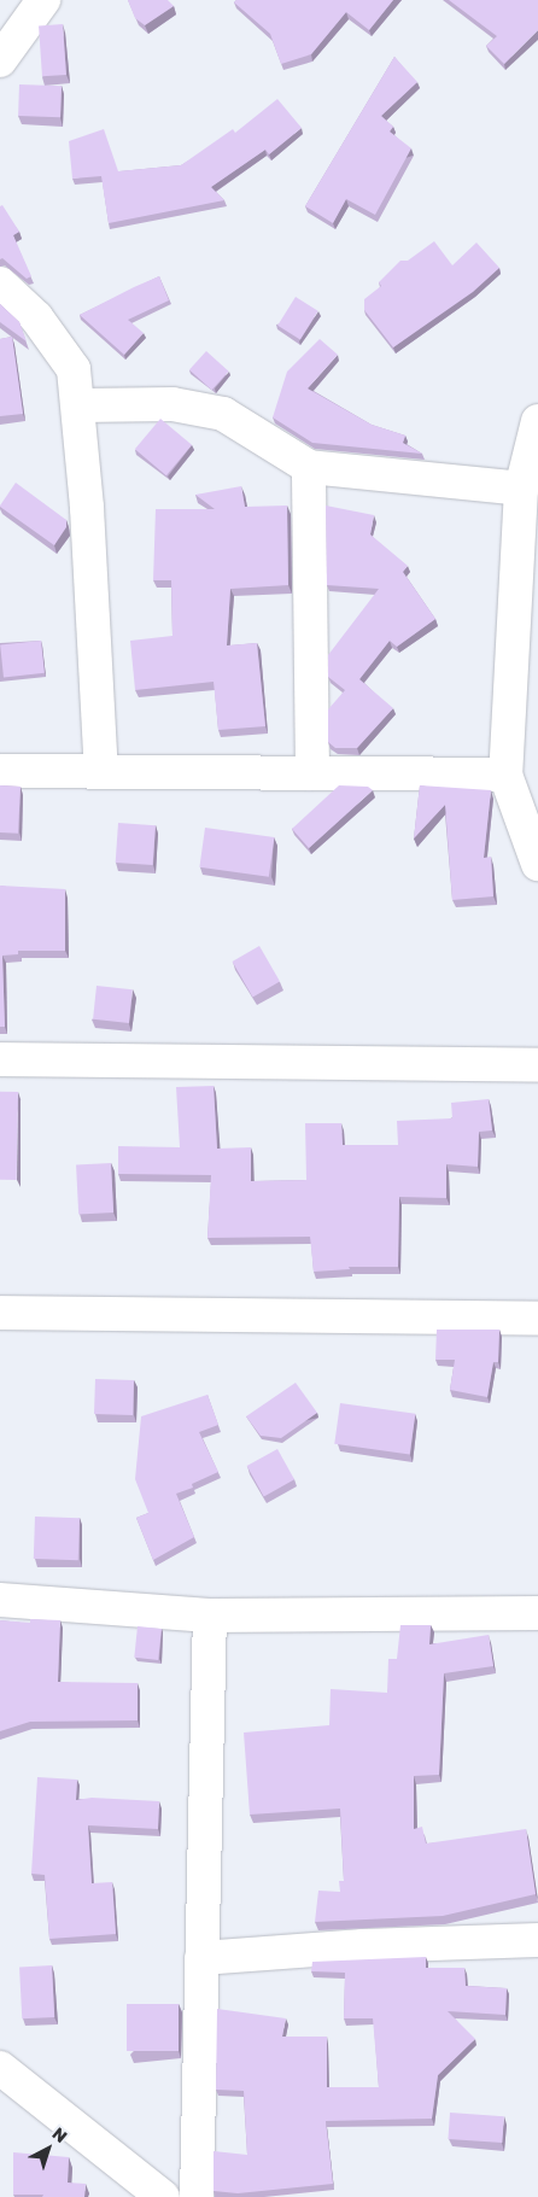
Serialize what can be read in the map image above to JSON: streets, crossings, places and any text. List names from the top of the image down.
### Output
{
  "north": "top right"
}
